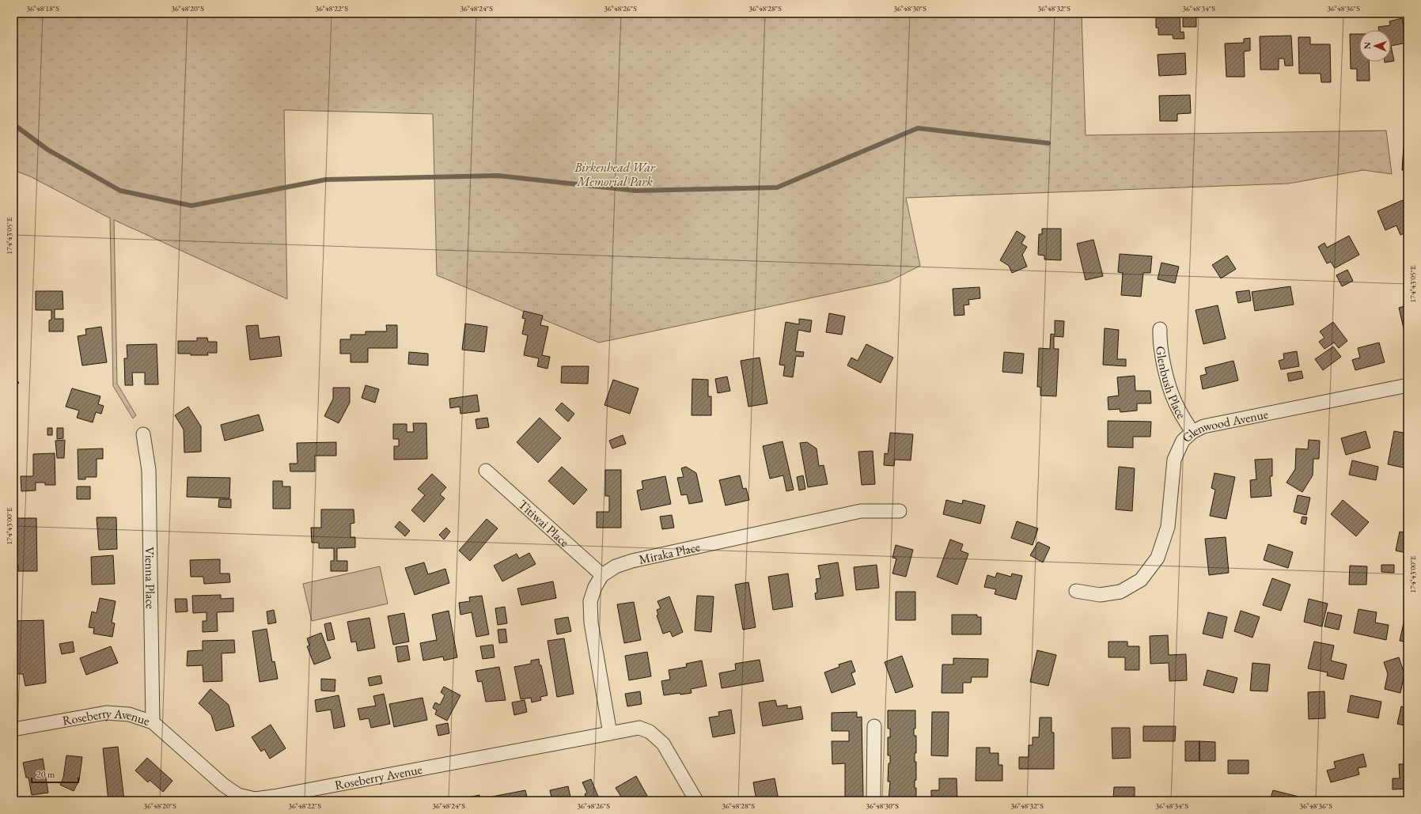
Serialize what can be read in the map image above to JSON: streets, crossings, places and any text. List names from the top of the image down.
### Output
{
  "streets": {
    "street": [
      "Glenbush Place",
      "Glenwood Avenue",
      "Titiwai Place",
      "Miraka Place",
      "Vienna Place",
      "Roseberry Avenue"
    ]
  },
  "crossings": [
    ["Glenbush Place", "Glenwood Avenue"],
    ["Titiwai Place", "Miraka Place"],
    ["Miraka Place", "Roseberry Avenue"],
    ["Vienna Place", "Roseberry Avenue"]
  ],
  "parks": ["Birkenhead War Memorial Park"],
  "scale_bar": "20 m",
  "north": "left",
  "coordinates": [
    "36°48'18\"S",
    "36°48'20\"S",
    "36°48'22\"S",
    "36°48'24\"S",
    "36°48'26\"S",
    "36°48'28\"S",
    "36°48'30\"S",
    "36°48'32\"S",
    "36°48'34\"S",
    "36°48'36\"S",
    "174°43'05\"E",
    "174°43'00\"E"
  ]
}
